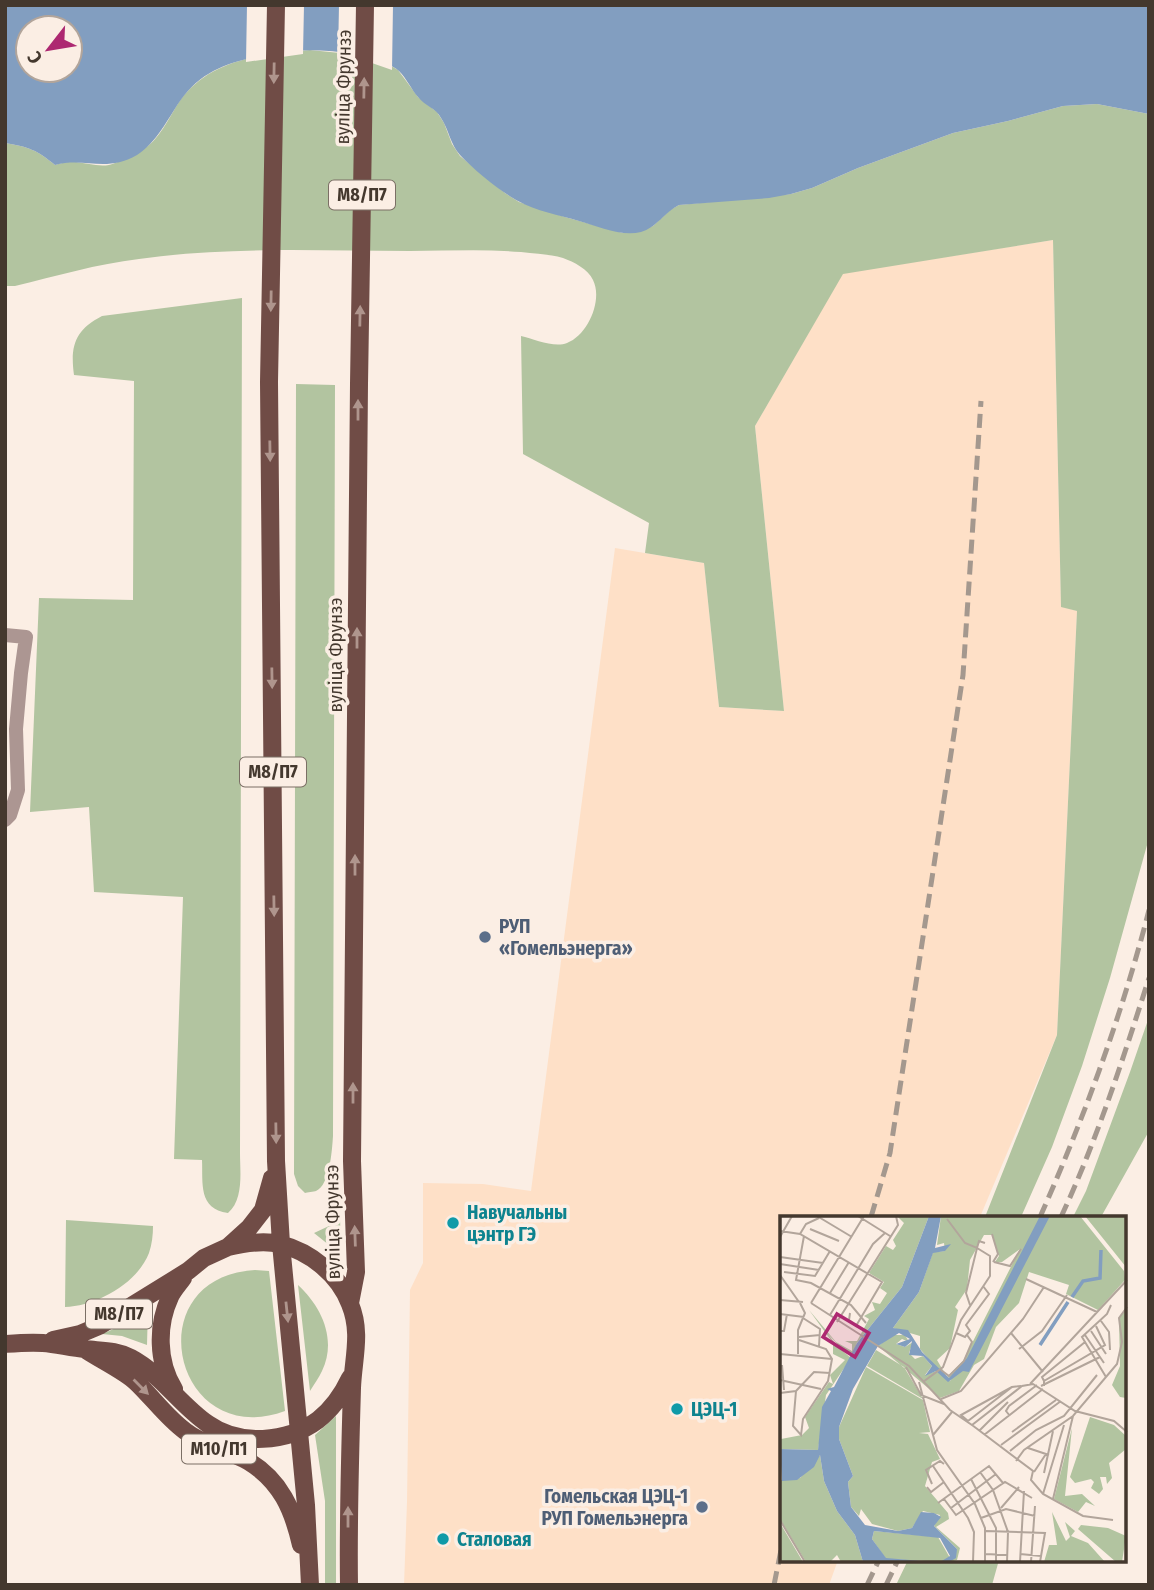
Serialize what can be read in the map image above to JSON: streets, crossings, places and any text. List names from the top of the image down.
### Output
{
  "streets": {
    "main road": ["вуліца Фрунзэ", "М8/П7", "М10/П1"]
  },
  "crossings": [
    ["вуліца Фрунзэ", "М8/П7"],
    ["вуліца Фрунзэ", "М10/П1"],
    ["М8/П7", "М10/П1"]
  ],
  "places": [
    "РУП «Гомельэнерга»",
    "Навучальны цэнтр ГЭ",
    "ЦЭЦ-1",
    "Гомельская ЦЭЦ-1 РУП Гомельэнерга",
    "Сталовая"
  ],
  "north": "bottom left"
}
